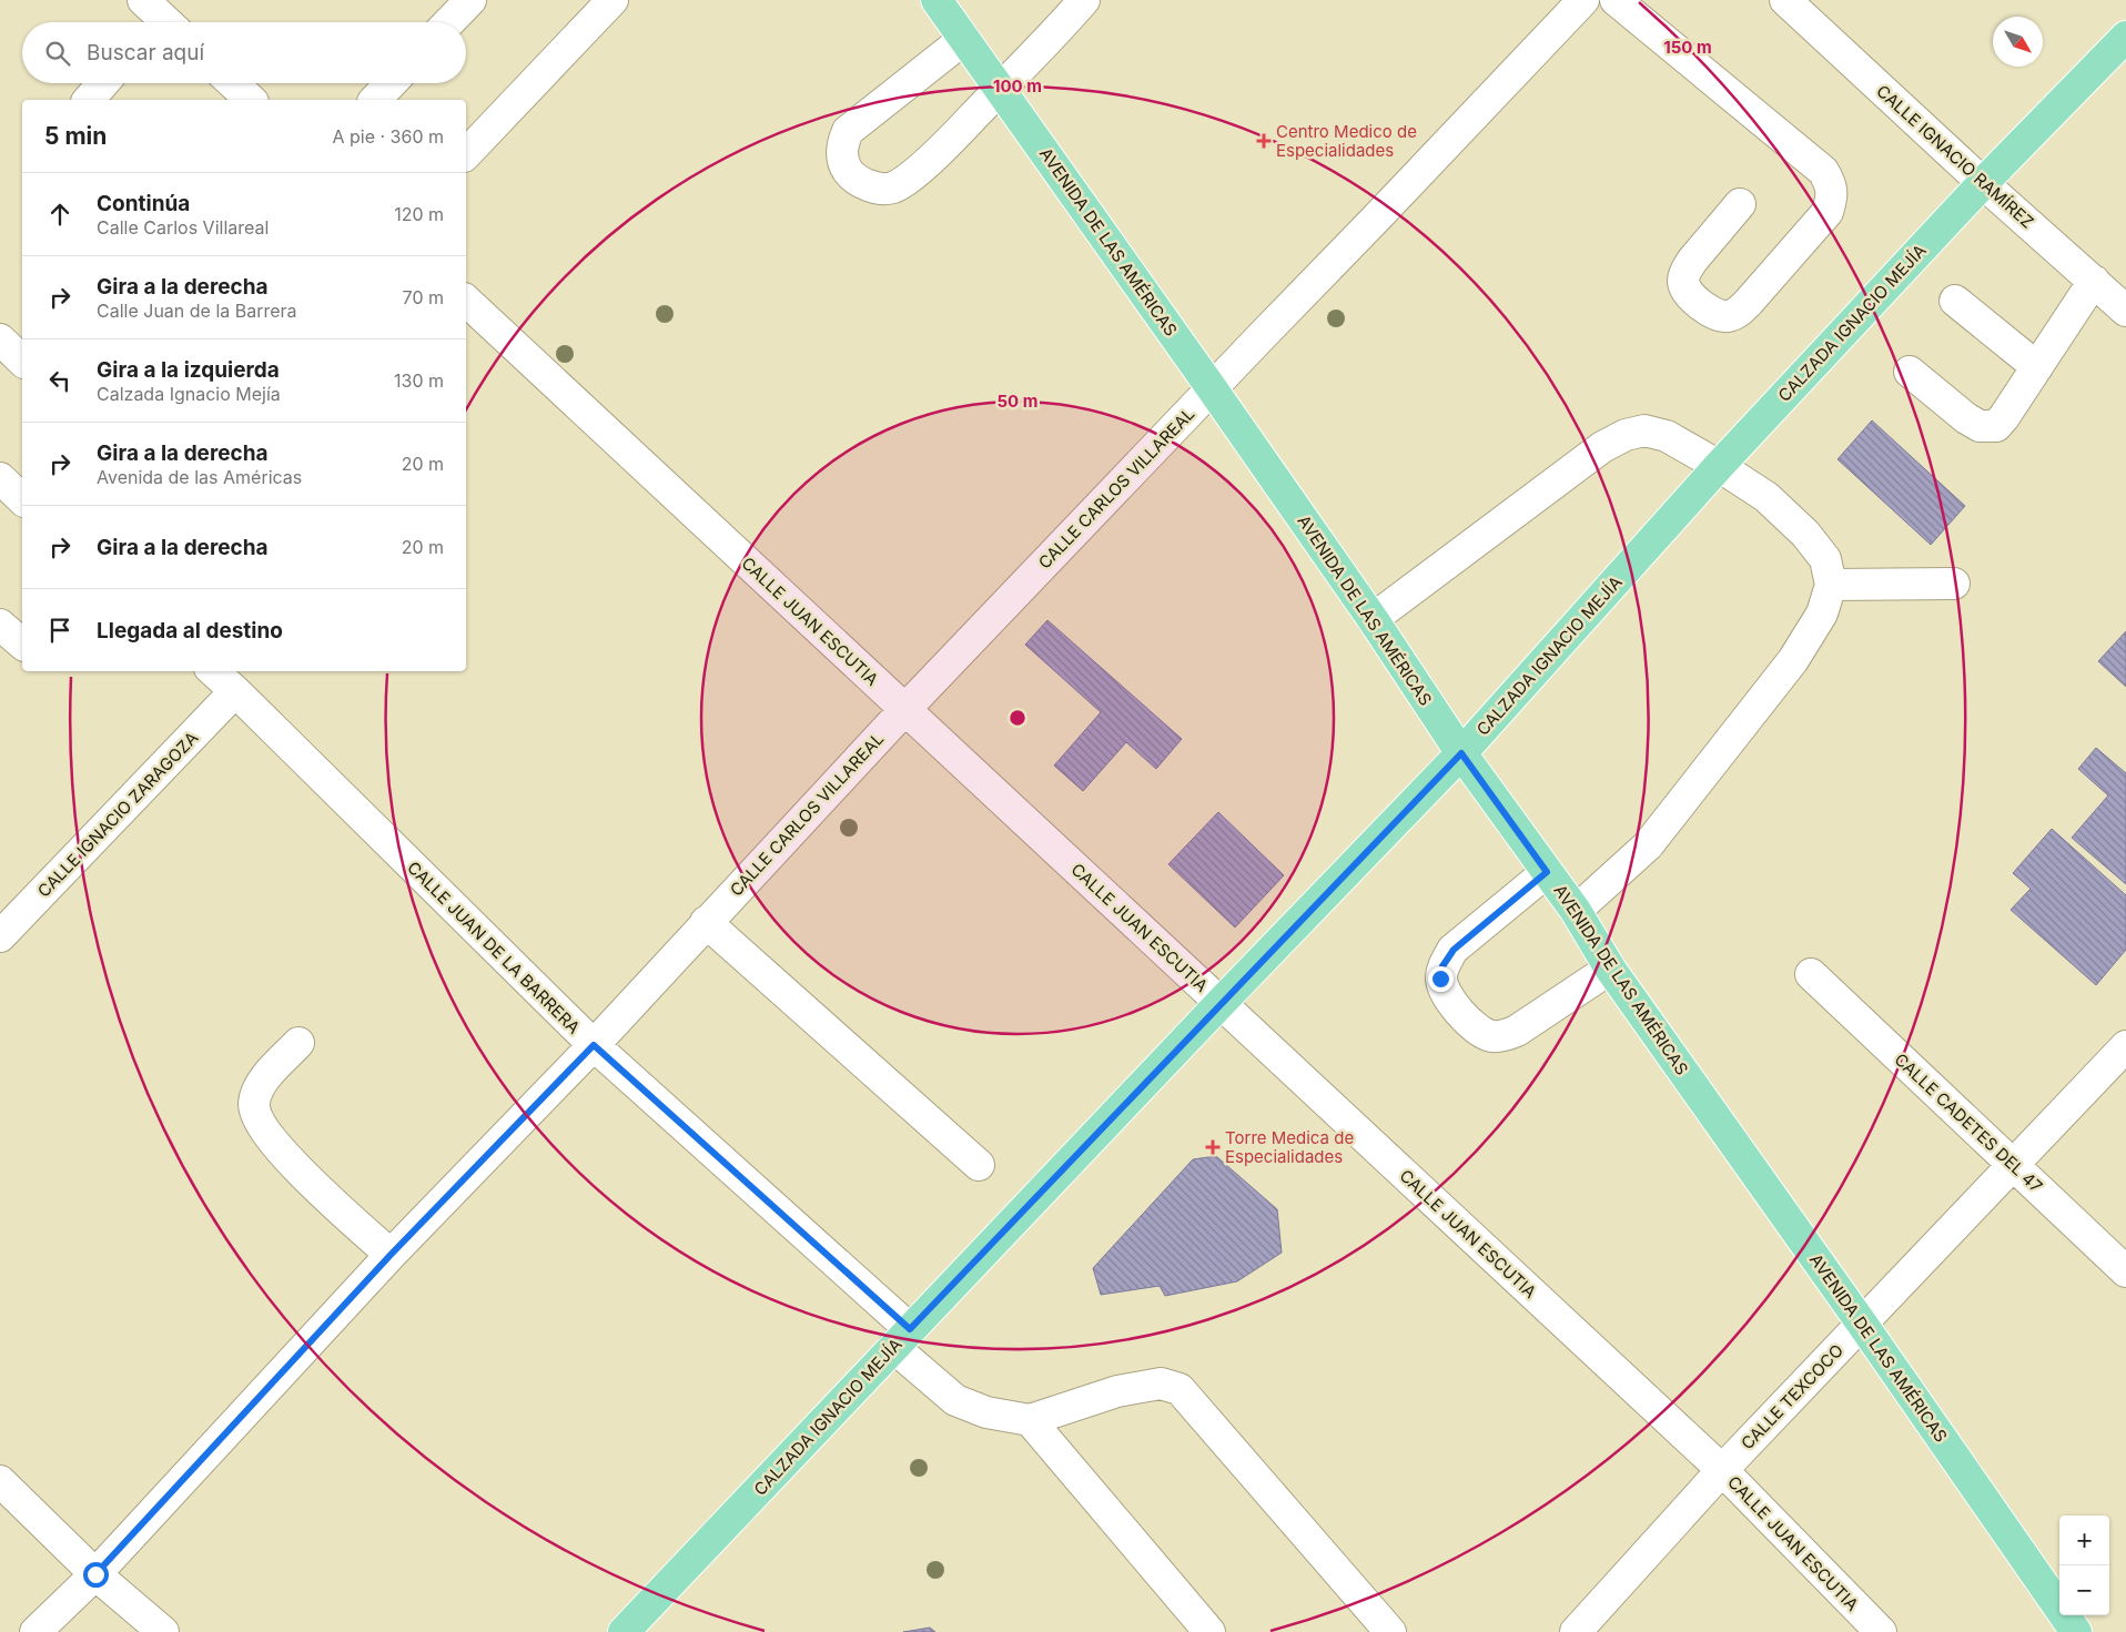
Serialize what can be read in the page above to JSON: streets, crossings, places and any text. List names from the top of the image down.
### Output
{
  "streets": {
    "main road": ["AVENIDA DE LAS AMÉRICAS", "CALZADA IGNACIO MEJÍA"],
    "street": [
      "CALLE IGNACIO RAMÍREZ",
      "CALLE CARLOS VILLAREAL",
      "CALLE JUAN ESCUTIA",
      "CALLE IGNACIO ZARAGOZA",
      "CALLE JUAN DE LA BARRERA",
      "CALLE CADETES DEL 47",
      "CALLE TEXCOCO"
    ]
  },
  "crossings": [
    ["CALLE IGNACIO RAMÍREZ", "CALZADA IGNACIO MEJÍA"],
    ["AVENIDA DE LAS AMÉRICAS", "CALZADA IGNACIO MEJÍA"],
    ["AVENIDA DE LAS AMÉRICAS", "CALLE CARLOS VILLAREAL"],
    ["AVENIDA DE LAS AMÉRICAS", "CALLE TEXCOCO"],
    ["CALZADA IGNACIO MEJÍA", "CALLE JUAN ESCUTIA"],
    ["CALZADA IGNACIO MEJÍA", "CALLE JUAN DE LA BARRERA"],
    ["CALLE CARLOS VILLAREAL", "CALLE JUAN ESCUTIA"],
    ["CALLE CARLOS VILLAREAL", "CALLE JUAN DE LA BARRERA"],
    ["CALLE JUAN ESCUTIA", "CALLE TEXCOCO"],
    ["CALLE IGNACIO ZARAGOZA", "CALLE JUAN DE LA BARRERA"],
    ["CALLE CADETES DEL 47", "CALLE TEXCOCO"]
  ],
  "places": {
    "health": ["Centro Medico de Especialidades", "Torre Medica de Especialidades"]
  },
  "north": "bottom right",
  "page": {
    "search": "Buscar aquí",
    "heading": ["5 min", "A pie · 360 m"],
    "list": [
      ["Continúa", "Calle Carlos Villareal", "120 m"],
      ["Gira a la derecha", "Calle Juan de la Barrera", "70 m"],
      ["Gira a la izquierda", "Calzada Ignacio Mejía", "130 m"],
      ["Gira a la derecha", "Avenida de las Américas", "20 m"],
      ["Gira a la derecha", "20 m"],
      "Llegada al destino"
    ],
    "map_buttons": ["+", "−"]
  },
  "rings": ["150 m", "100 m", "50 m"]
}
